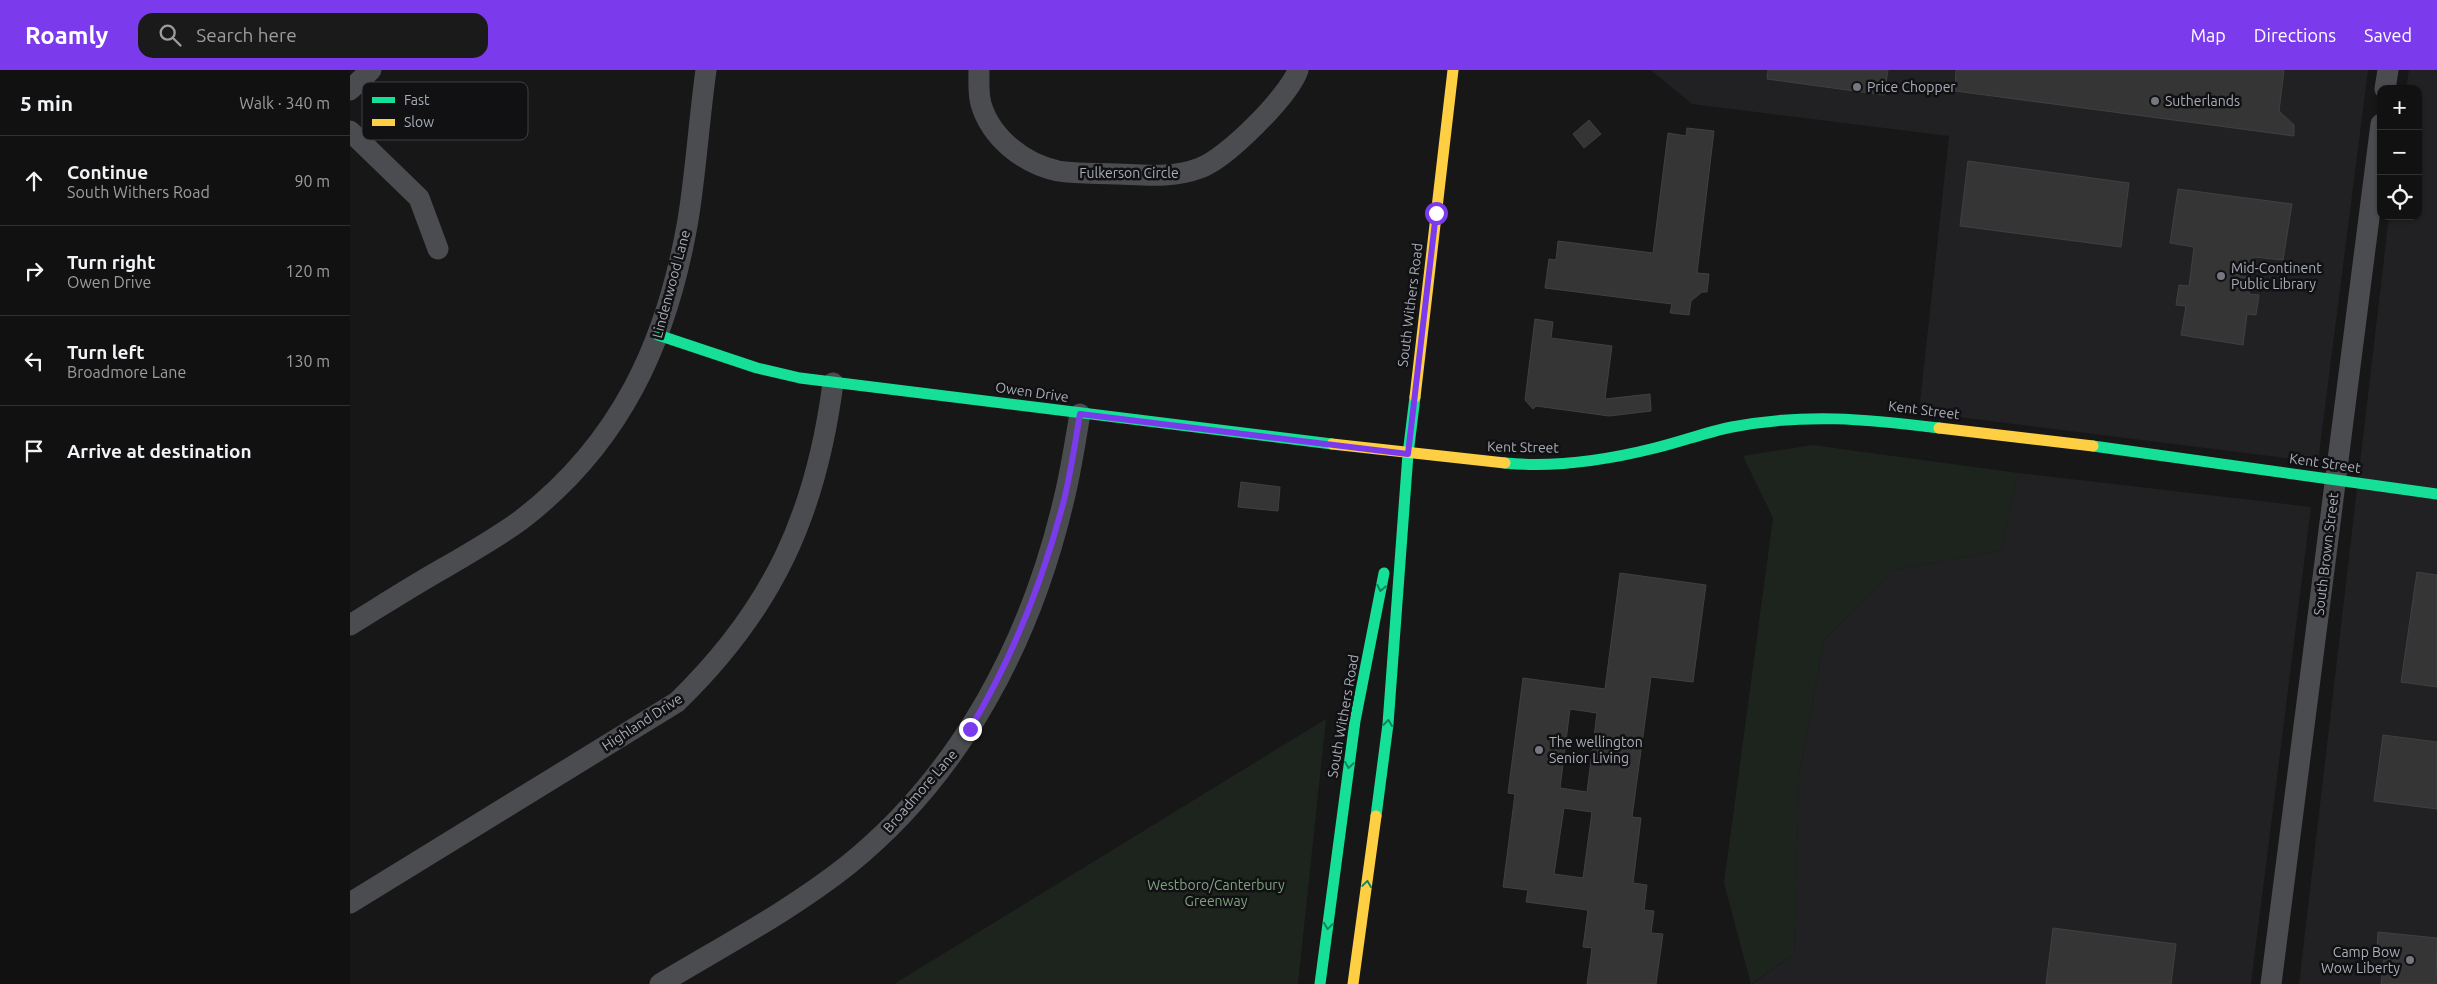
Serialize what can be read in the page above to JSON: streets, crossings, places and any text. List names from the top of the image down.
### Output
{
  "streets": {
    "street": [
      "Fulkerson Circle",
      "Lindenwood Lane",
      "South Withers Road",
      "Owen Drive",
      "Kent Street",
      "South Brown Street",
      "Highland Drive",
      "Broadmore Lane"
    ]
  },
  "crossings": [
    ["Lindenwood Lane", "Owen Drive"],
    ["South Withers Road", "Owen Drive"],
    ["South Withers Road", "Kent Street"],
    ["Owen Drive", "Kent Street"],
    ["Owen Drive", "Highland Drive"],
    ["Owen Drive", "Broadmore Lane"],
    ["Kent Street", "South Brown Street"]
  ],
  "parks": ["Westboro/Canterbury Greenway"],
  "places": [
    "Price Chopper",
    "Sutherlands",
    "Mid-Continent Public Library",
    "The wellington Senior Living",
    "Camp Bow Wow Liberty"
  ],
  "legend": ["Fast", "Slow"],
  "page": {
    "header": "Roamly",
    "search": "Search here",
    "nav": ["Map", "Directions", "Saved"],
    "heading": ["5 min", "Walk · 340 m"],
    "map_buttons": ["+", "−"],
    "list": [
      ["Continue", "South Withers Road", "90 m"],
      ["Turn right", "Owen Drive", "120 m"],
      ["Turn left", "Broadmore Lane", "130 m"],
      "Arrive at destination"
    ]
  }
}
